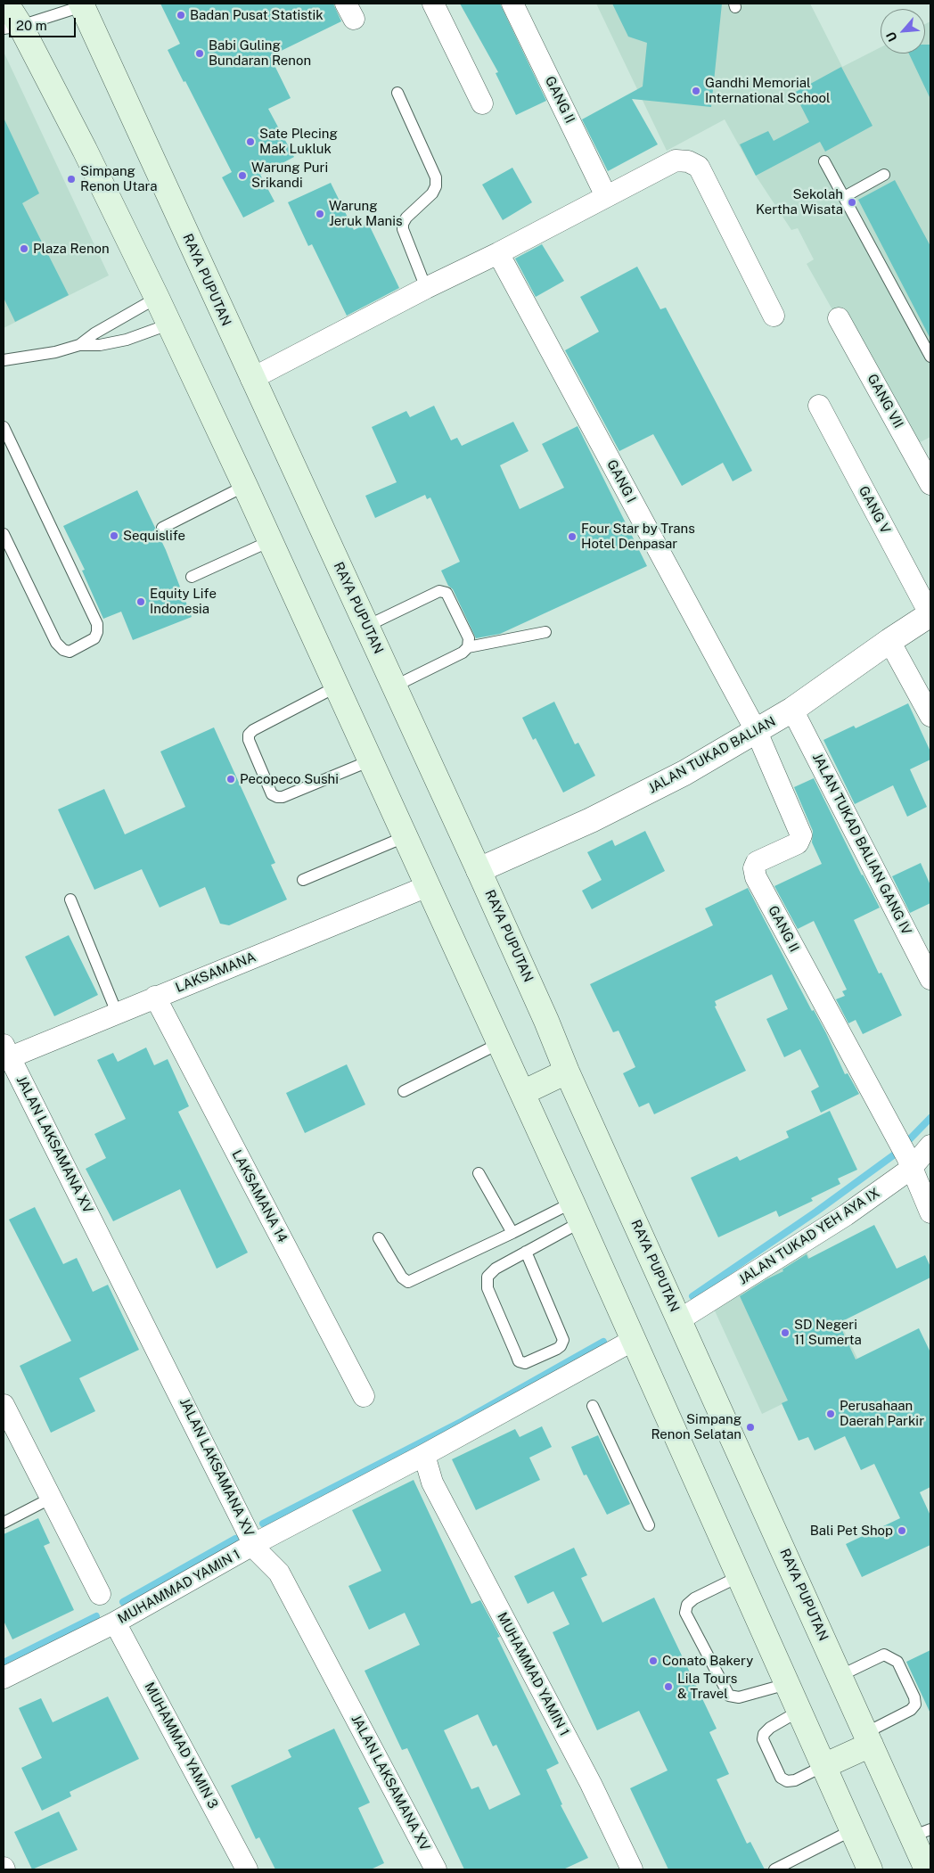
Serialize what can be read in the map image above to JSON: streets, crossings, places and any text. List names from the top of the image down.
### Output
{
  "streets": {
    "main road": ["RAYA PUPUTAN"],
    "street": [
      "GANG II",
      "GANG VII",
      "GANG I",
      "GANG V",
      "JALAN TUKAD BALIAN",
      "JALAN TUKAD BALIAN GANG IV",
      "LAKSAMANA",
      "JALAN LAKSAMANA XV",
      "LAKSAMANA 14",
      "JALAN TUKAD YEH AYA IX",
      "MUHAMMAD YAMIN 1",
      "MUHAMMAD YAMIN 3"
    ]
  },
  "crossings": [
    ["GANG II", "GANG I"],
    ["GANG II", "JALAN TUKAD BALIAN"],
    ["GANG II", "JALAN TUKAD YEH AYA IX"],
    ["RAYA PUPUTAN", "JALAN TUKAD BALIAN"],
    ["RAYA PUPUTAN", "JALAN TUKAD YEH AYA IX"],
    ["GANG I", "JALAN TUKAD BALIAN"],
    ["GANG V", "JALAN TUKAD BALIAN"],
    ["JALAN TUKAD BALIAN", "JALAN TUKAD BALIAN GANG IV"],
    ["LAKSAMANA", "JALAN LAKSAMANA XV"],
    ["LAKSAMANA", "LAKSAMANA 14"],
    ["JALAN LAKSAMANA XV", "MUHAMMAD YAMIN 1"],
    ["MUHAMMAD YAMIN 1", "MUHAMMAD YAMIN 3"]
  ],
  "places": [
    "Badan Pusat Statistik",
    "Babi Guling Bundaran Renon",
    "Gandhi Memorial International School",
    "Sate Plecing Mak Lukluk",
    "Warung Puri Srikandi",
    "Simpang Renon Utara",
    "Sekolah Kertha Wisata",
    "Warung Jeruk Manis",
    "Plaza Renon",
    "Sequislife",
    "Four Star by Trans Hotel Denpasar",
    "Equity Life Indonesia",
    "Pecopeco Sushi",
    "SD Negeri 11 Sumerta",
    "Perusahaan Daerah Parkir",
    "Simpang Renon Selatan",
    "Bali Pet Shop",
    "Conato Bakery",
    "Lila Tours & Travel"
  ],
  "scale_bar": "20 m",
  "north": "bottom left"
}
